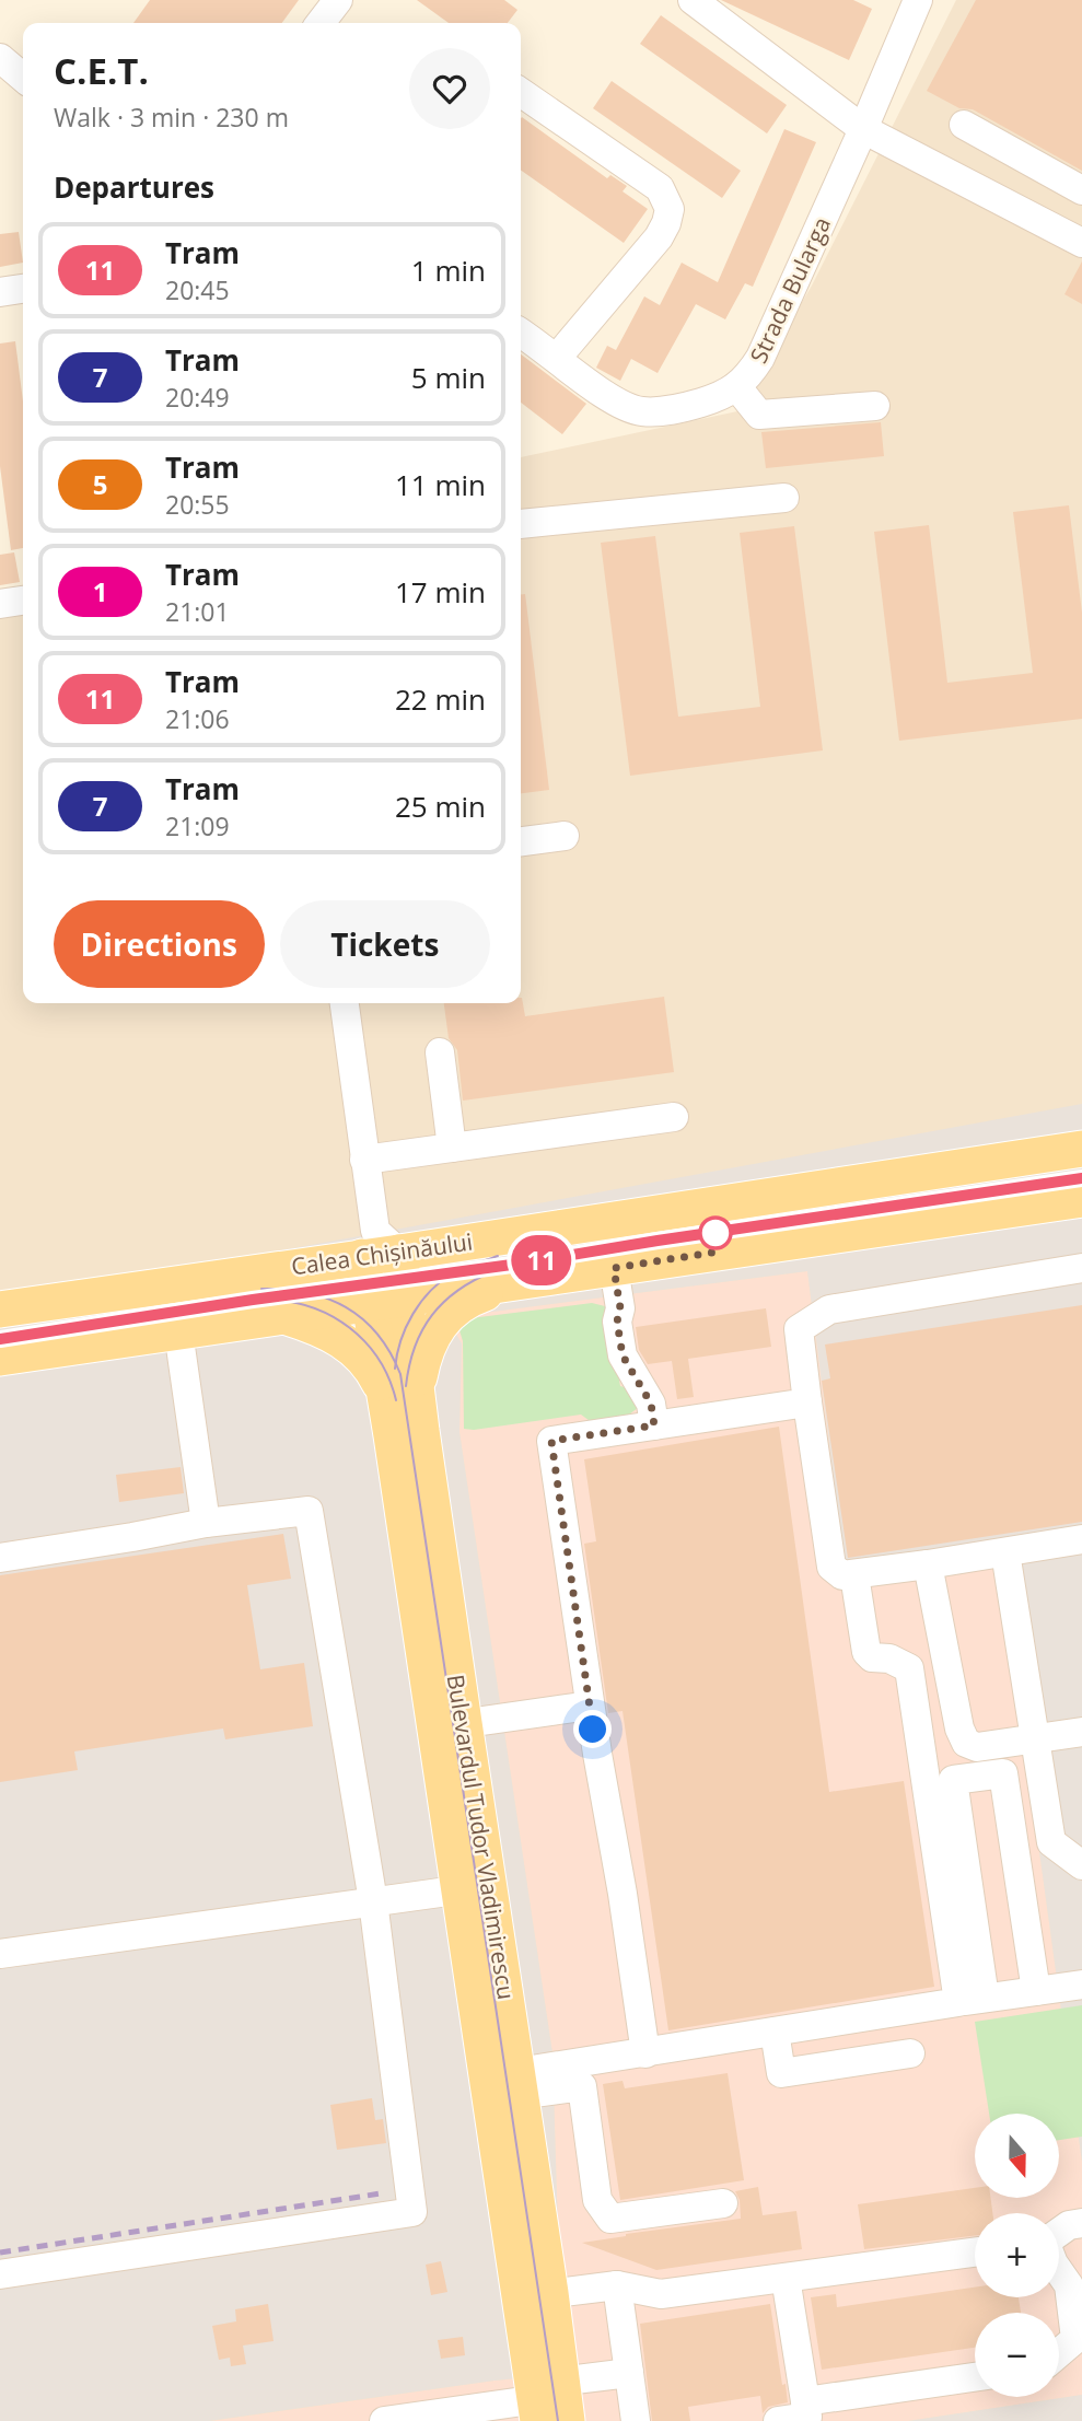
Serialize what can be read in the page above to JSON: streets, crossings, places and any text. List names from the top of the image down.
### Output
{
  "streets": {
    "main road": ["Calea Chișinăului", "Bulevardul Tudor Vladimirescu"],
    "street": ["Strada Bularga"]
  },
  "crossings": [
    ["Calea Chișinăului", "Bulevardul Tudor Vladimirescu"]
  ],
  "lines": ["tram line 11"],
  "north": "bottom",
  "page": {
    "on_map": "11",
    "heading": [
      ["C.E.T.", "Walk · 3 min · 230 m"],
      "Departures"
    ],
    "list": [
      {
        "mark": "11",
        "name": "Tram",
        "note": "20:45",
        "value": "1 min"
      },
      {
        "mark": "7",
        "name": "Tram",
        "note": "20:49",
        "value": "5 min"
      },
      {
        "mark": "5",
        "name": "Tram",
        "note": "20:55",
        "value": "11 min"
      },
      {
        "mark": "1",
        "name": "Tram",
        "note": "21:01",
        "value": "17 min"
      },
      {
        "mark": "11",
        "name": "Tram",
        "note": "21:06",
        "value": "22 min"
      },
      {
        "mark": "7",
        "name": "Tram",
        "note": "21:09",
        "value": "25 min"
      }
    ],
    "buttons": ["Directions", "Tickets"],
    "map_buttons": ["+", "−"]
  }
}
